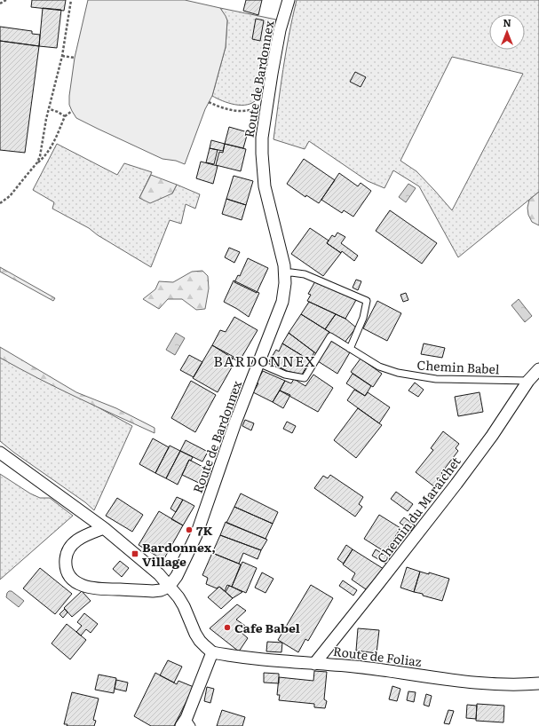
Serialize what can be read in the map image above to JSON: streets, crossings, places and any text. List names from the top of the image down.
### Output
{
  "streets": {
    "street": ["Route de Bardonnex", "Chemin du Maraîchet", "Route de Foliaz"],
    "lane": ["Chemin Babel"]
  },
  "crossings": [
    ["Route de Bardonnex", "Chemin Babel"],
    ["Chemin Babel", "Chemin du Maraîchet"],
    ["Chemin du Maraîchet", "Route de Foliaz"]
  ],
  "districts": ["BARDONNEX"],
  "places": {
    "other": ["7K", "Cafe Babel"],
    "transit": ["Bardonnex, Village"]
  },
  "north": "top"
}
